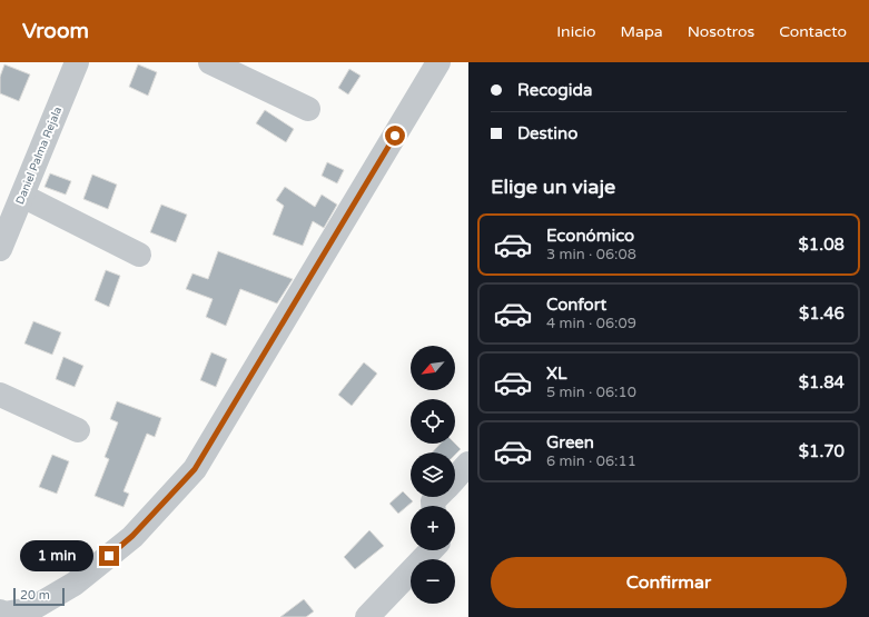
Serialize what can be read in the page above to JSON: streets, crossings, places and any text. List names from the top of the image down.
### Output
{
  "streets": {
    "street": ["Daniel Palma Rejala"]
  },
  "scale_bar": "20 m",
  "north": "bottom left",
  "page": {
    "header": "Vroom",
    "nav": [
      "Inicio",
      "Mapa",
      "Nosotros",
      "Contacto"
    ],
    "banner": ["Recogida", "Destino"],
    "heading": "Elige un viaje",
    "list": [
      {
        "name": "Económico",
        "note": "3 min · 06:08",
        "value": "$1.08"
      },
      {
        "name": "Confort",
        "note": "4 min · 06:09",
        "value": "$1.46"
      },
      {
        "name": "XL",
        "note": "5 min · 06:10",
        "value": "$1.84"
      },
      {
        "name": "Green",
        "note": "6 min · 06:11",
        "value": "$1.70"
      }
    ],
    "map_buttons": ["+", "−"],
    "bubble": "1 min",
    "buttons": "Confirmar",
    "scale": "20 m"
  }
}
